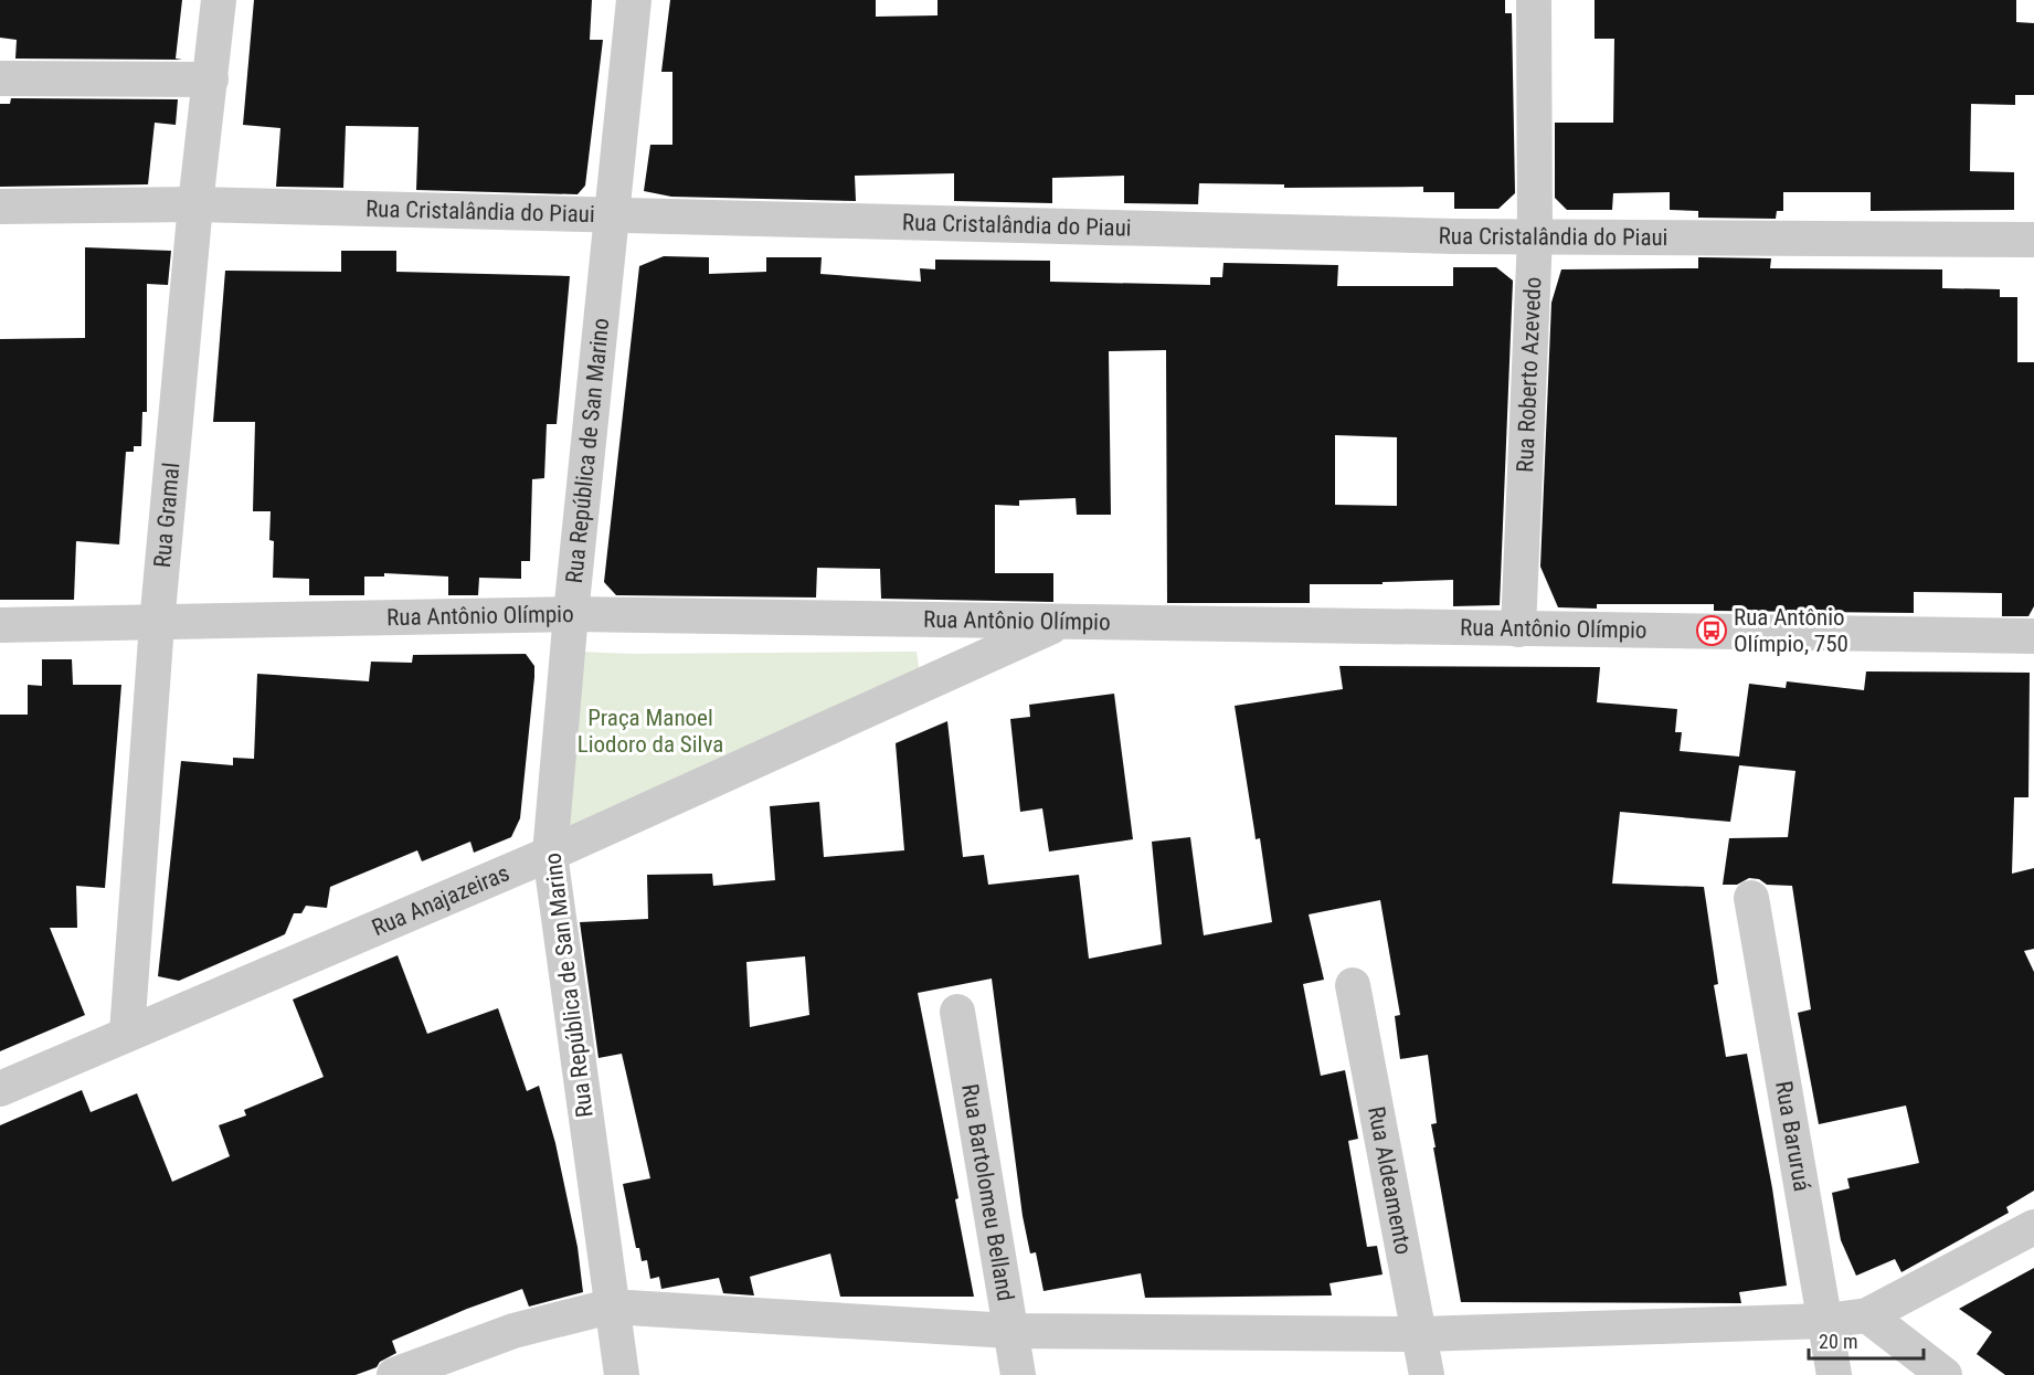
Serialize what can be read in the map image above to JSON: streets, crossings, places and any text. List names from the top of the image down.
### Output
{
  "streets": {
    "street": [
      "Rua Cristalândia do Piaui",
      "Rua Roberto Azevedo",
      "Rua República de San Marino",
      "Rua Gramal",
      "Rua Antônio Olímpio",
      "Rua Anajazeiras",
      "Rua Baruruá",
      "Rua Aldeamento",
      "Rua Bartolomeu Belland"
    ]
  },
  "crossings": [
    ["Rua Cristalândia do Piaui", "Rua Roberto Azevedo"],
    ["Rua Cristalândia do Piaui", "Rua República de San Marino"],
    ["Rua Cristalândia do Piaui", "Rua Gramal"],
    ["Rua Roberto Azevedo", "Rua Antônio Olímpio"],
    ["Rua República de San Marino", "Rua Antônio Olímpio"],
    ["Rua República de San Marino", "Rua Anajazeiras"],
    ["Rua Gramal", "Rua Antônio Olímpio"],
    ["Rua Gramal", "Rua Anajazeiras"],
    ["Rua Antônio Olímpio", "Rua Anajazeiras"]
  ],
  "parks": ["Praça Manoel Liodoro da Silva"],
  "places": {
    "bus stop": ["Rua Antônio Olímpio, 750"]
  },
  "scale_bar": "20 m"
}
